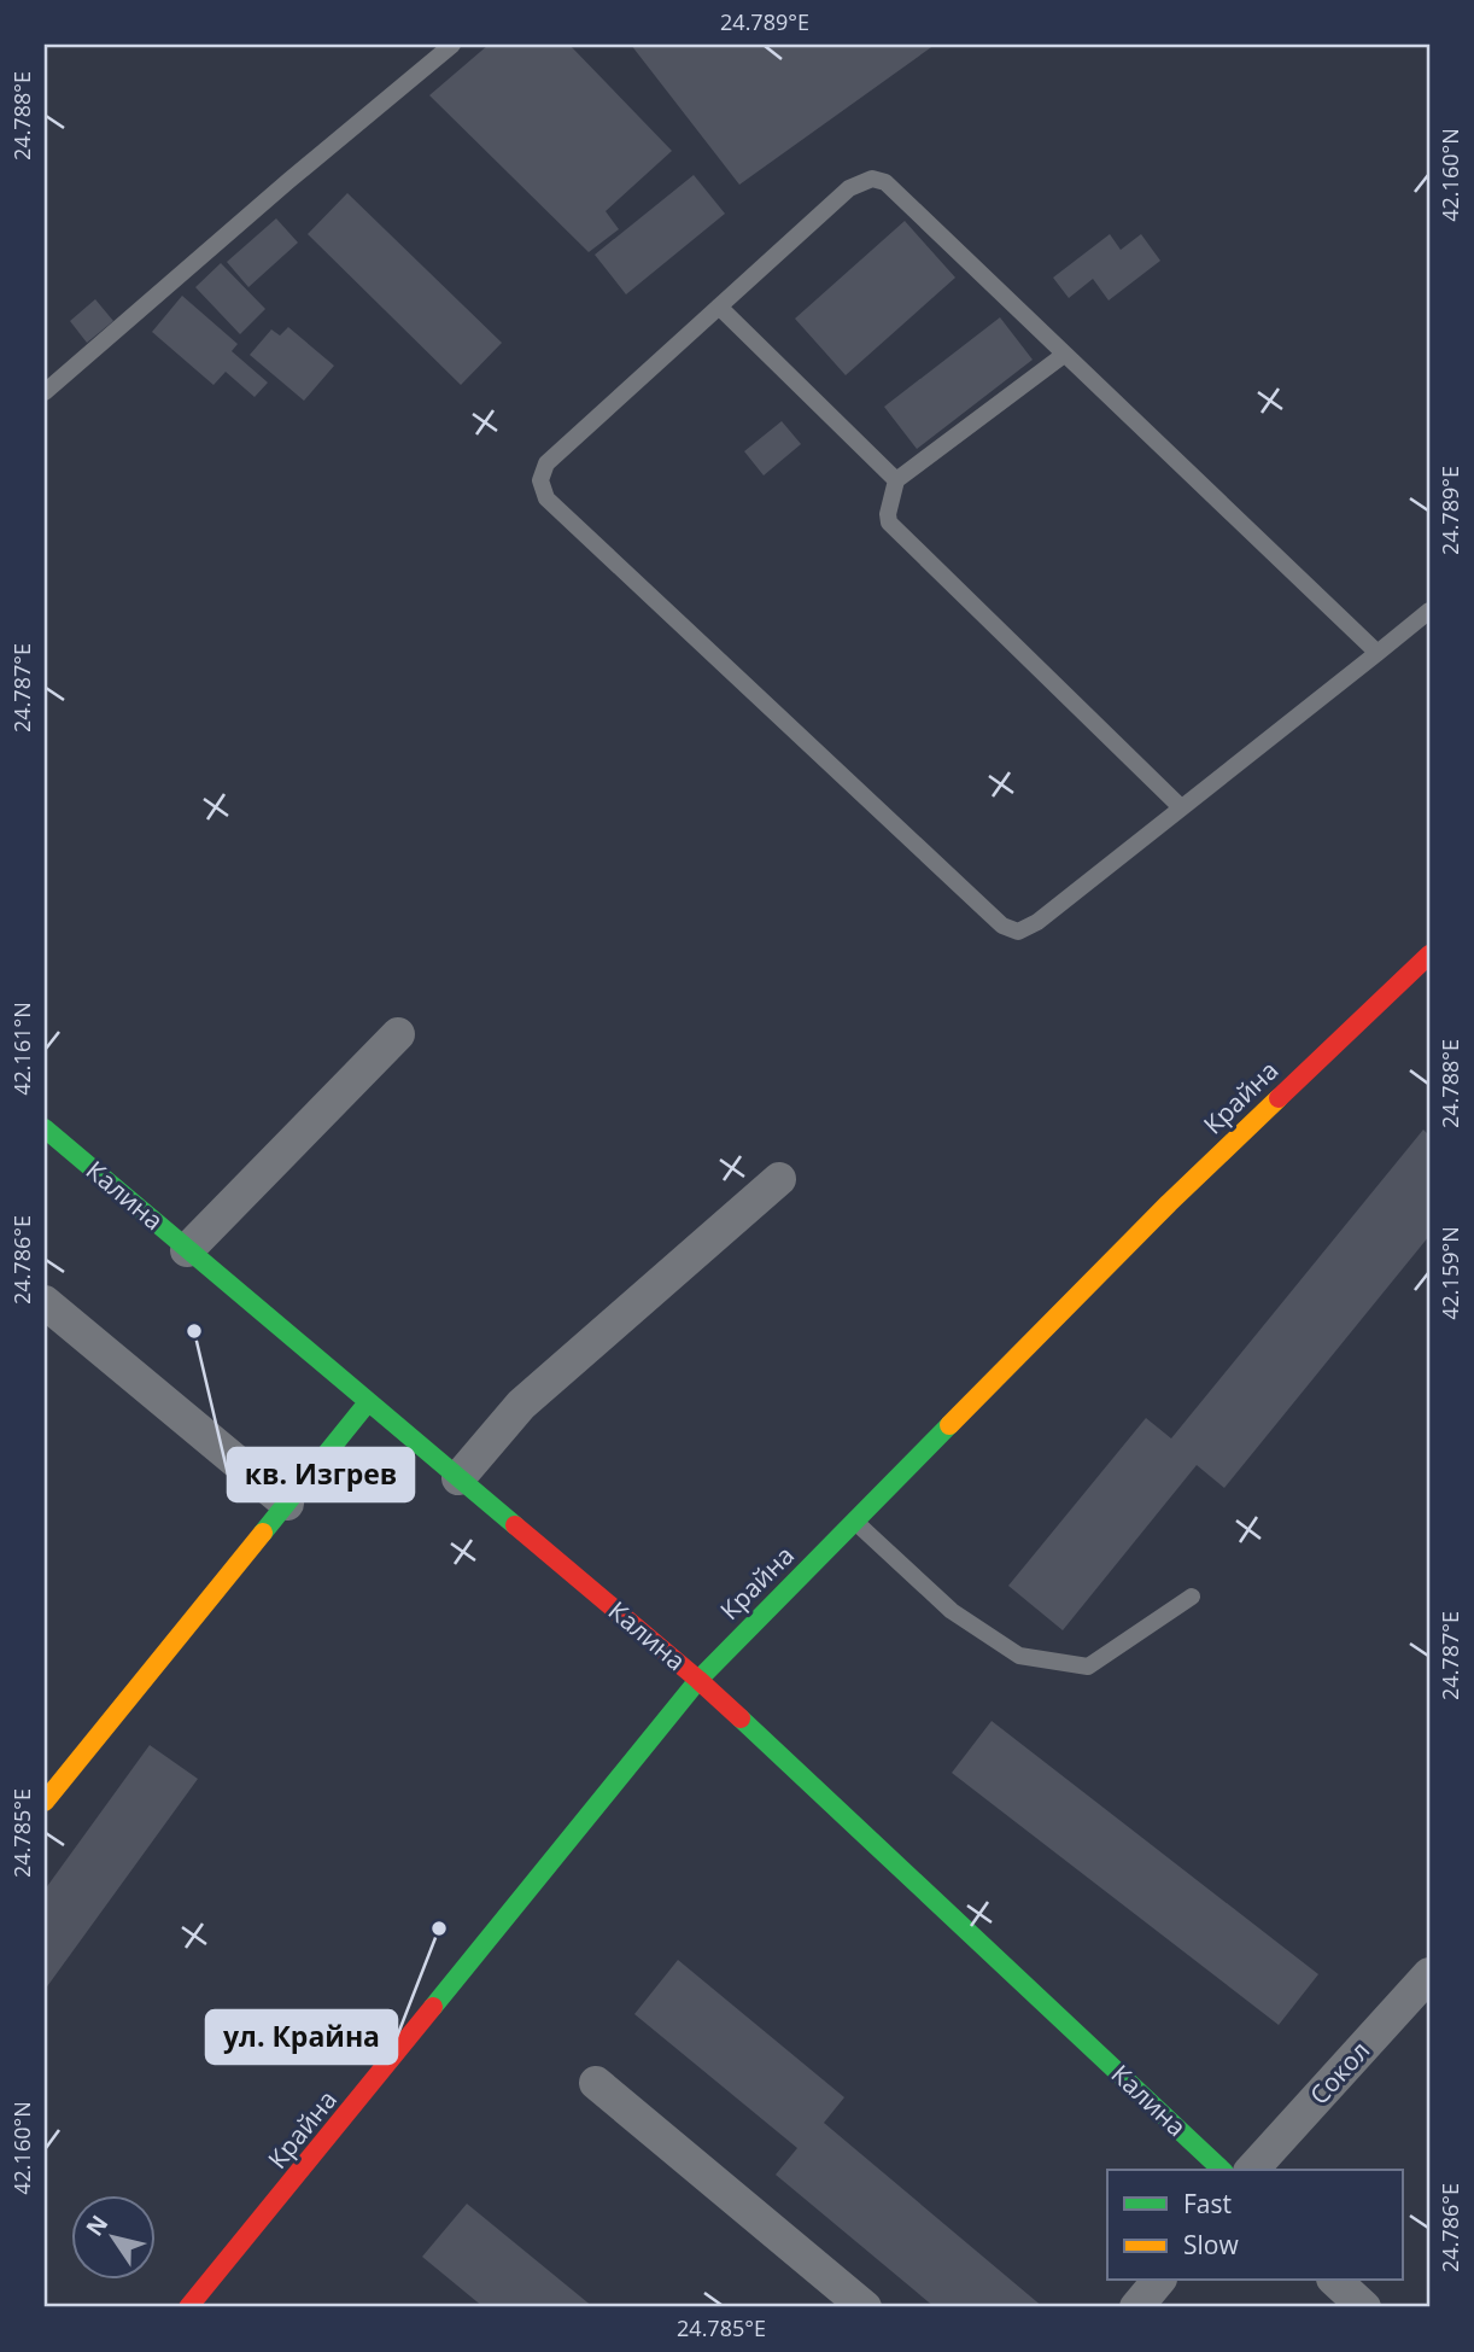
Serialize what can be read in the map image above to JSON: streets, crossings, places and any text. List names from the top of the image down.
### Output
{
  "streets": {
    "street": ["Крайна", "Калина", "Сокол"]
  },
  "crossings": [
    ["Крайна", "Калина"]
  ],
  "places": ["кв. Изгрев", "ул. Крайна"],
  "legend": ["Fast", "Slow"],
  "north": "top left",
  "coordinates": [
    "24.789°E",
    "24.788°E",
    "42.160°N",
    "24.787°E",
    "42.161°N",
    "24.786°E",
    "42.159°N",
    "24.785°E"
  ]
}
